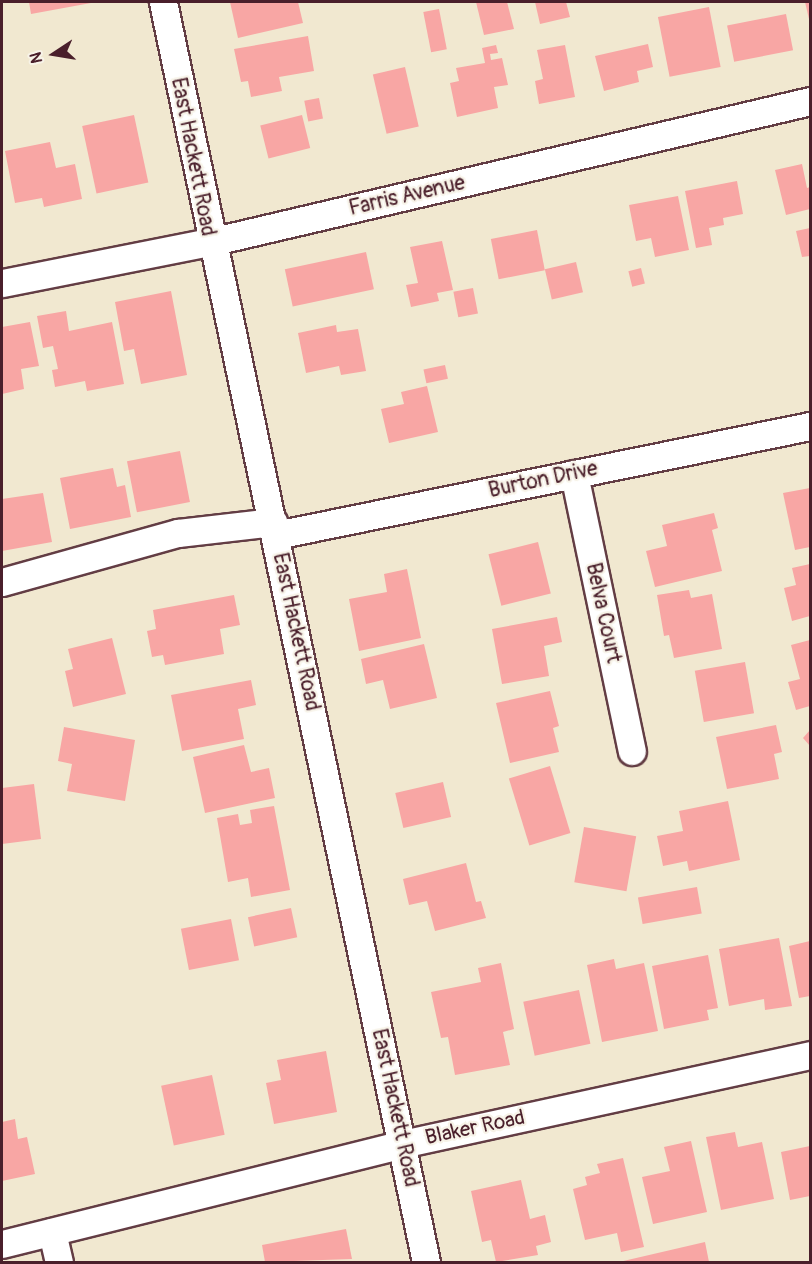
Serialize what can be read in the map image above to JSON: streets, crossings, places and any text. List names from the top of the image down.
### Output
{
  "streets": {
    "street": [
      "East Hackett Road",
      "Farris Avenue",
      "Burton Drive",
      "Belva Court",
      "Blaker Road"
    ]
  },
  "crossings": [
    ["East Hackett Road", "Farris Avenue"],
    ["East Hackett Road", "Burton Drive"],
    ["East Hackett Road", "Blaker Road"],
    ["Burton Drive", "Belva Court"]
  ],
  "north": "left"
}
